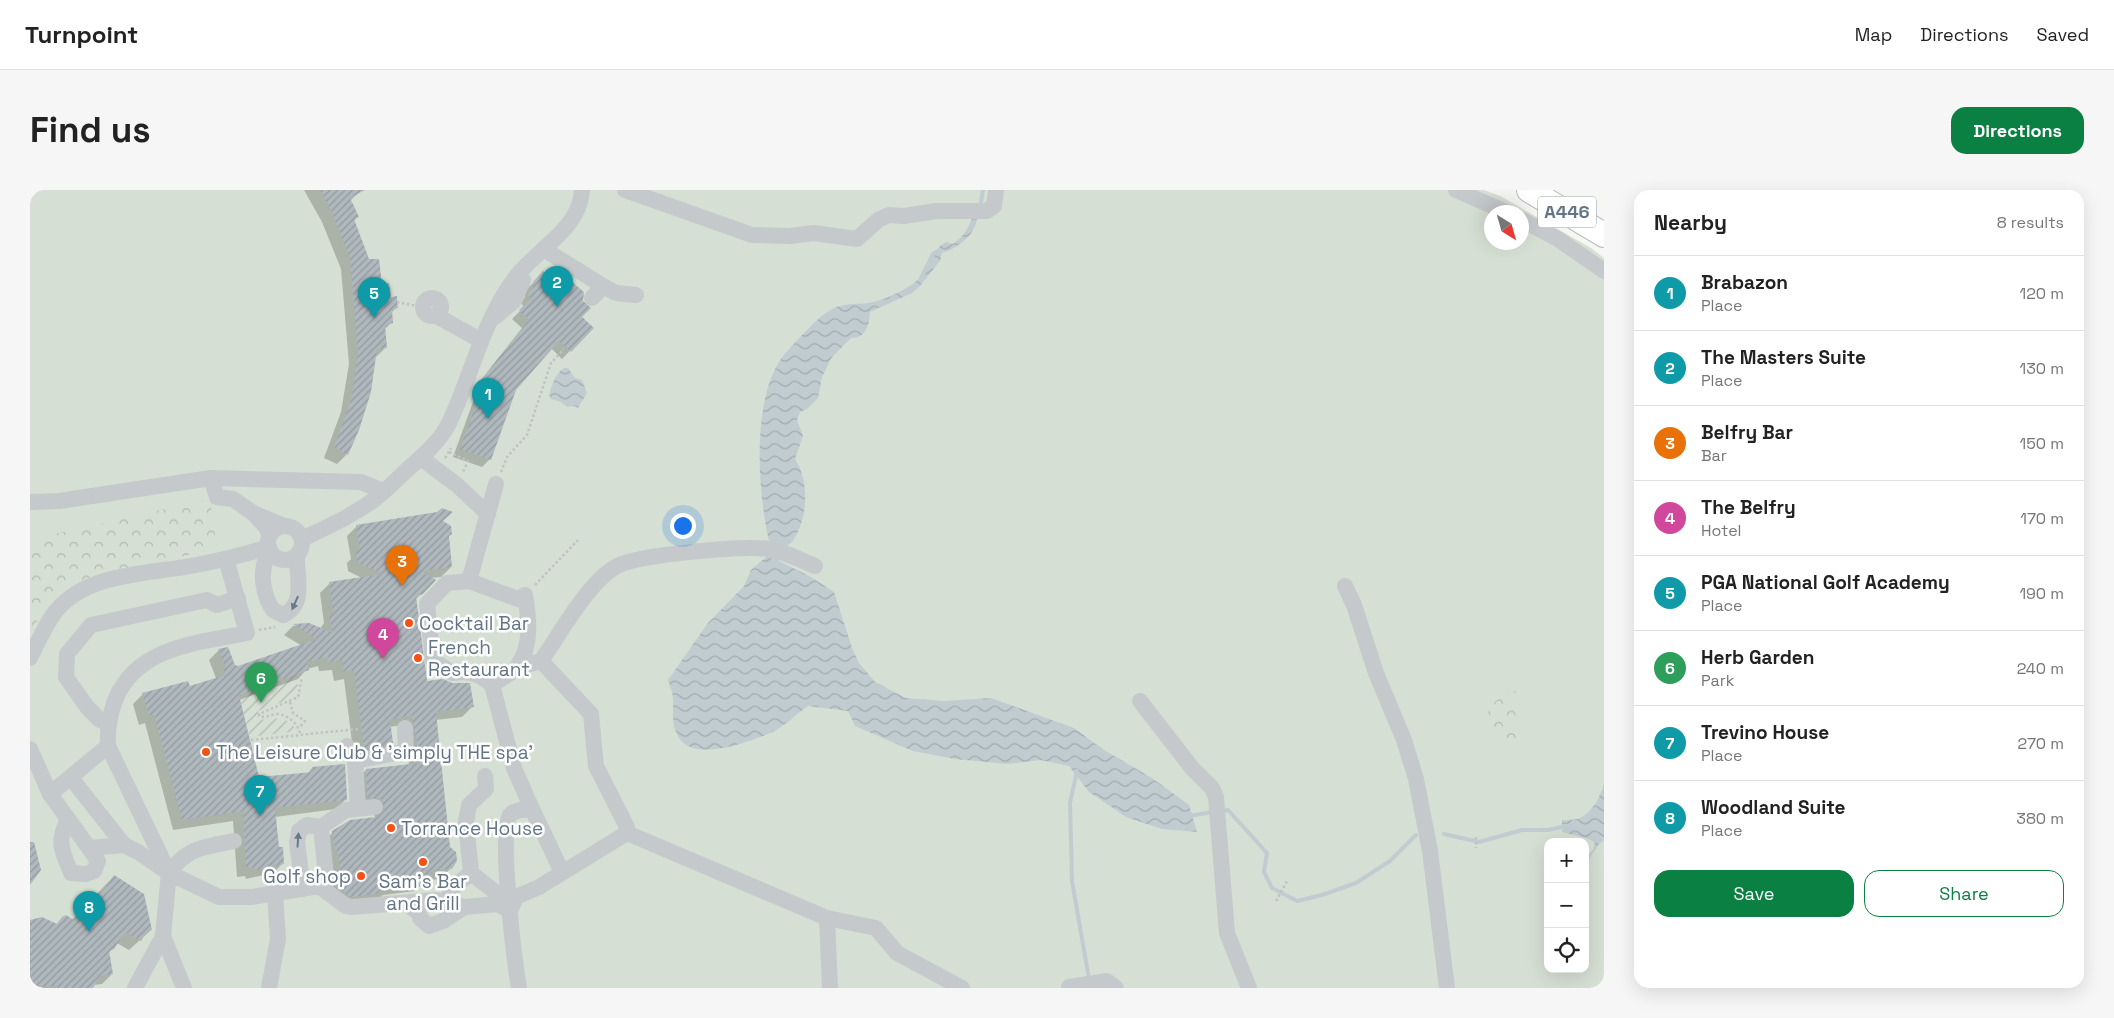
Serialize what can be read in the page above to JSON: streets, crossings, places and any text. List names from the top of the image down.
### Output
{
  "streets": {
    "highway": ["A446"]
  },
  "places": [
    "Cocktail Bar",
    "French Restaurant",
    "The Leisure Club & 'simply THE spa'",
    "Torrance House",
    "Sam's Bar and Grill",
    "Golf shop"
  ],
  "north": "bottom right",
  "page": {
    "header": "Turnpoint",
    "nav": ["Map", "Directions", "Saved"],
    "buttons": [
      "Directions",
      ["Save", "Share"]
    ],
    "title": "Find us",
    "heading": ["Nearby", "8 results"],
    "list": [
      {
        "mark": "1",
        "name": "Brabazon",
        "note": "Place",
        "value": "120 m"
      },
      {
        "mark": "2",
        "name": "The Masters Suite",
        "note": "Place",
        "value": "130 m"
      },
      {
        "mark": "3",
        "name": "Belfry Bar",
        "note": "Bar",
        "value": "150 m"
      },
      {
        "mark": "4",
        "name": "The Belfry",
        "note": "Hotel",
        "value": "170 m"
      },
      {
        "mark": "5",
        "name": "PGA National Golf Academy",
        "note": "Place",
        "value": "190 m"
      },
      {
        "mark": "6",
        "name": "Herb Garden",
        "note": "Park",
        "value": "240 m"
      },
      {
        "mark": "7",
        "name": "Trevino House",
        "note": "Place",
        "value": "270 m"
      },
      {
        "mark": "8",
        "name": "Woodland Suite",
        "note": "Place",
        "value": "380 m"
      }
    ],
    "pins": [
      "2",
      "5",
      "1",
      "3",
      "4",
      "6",
      "7",
      "8"
    ],
    "map_buttons": ["+", "−"]
  }
}
